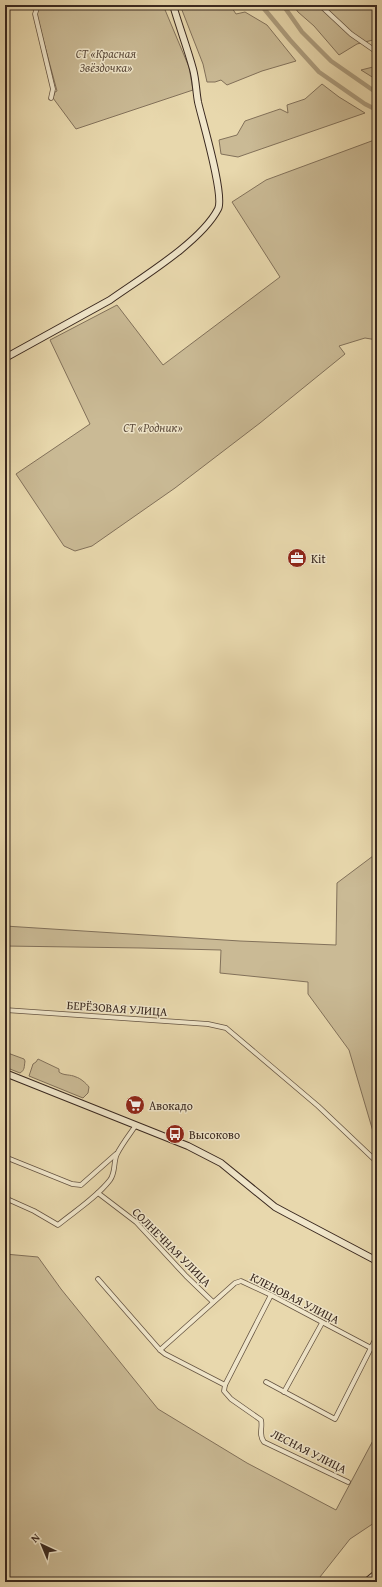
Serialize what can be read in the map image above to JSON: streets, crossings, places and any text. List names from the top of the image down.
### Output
{
  "streets": {
    "street": [
      "БЕРЁЗОВАЯ УЛИЦА",
      "СОЛНЕЧНАЯ УЛИЦА",
      "КЛЕНОВАЯ УЛИЦА",
      "ЛЕСНАЯ УЛИЦА"
    ]
  },
  "crossings": [
    ["СОЛНЕЧНАЯ УЛИЦА", "КЛЕНОВАЯ УЛИЦА"]
  ],
  "parks": ["СТ «Красная Звёздочка»", "СТ «Родник»"],
  "places": {
    "office": ["Kit"],
    "supermarket": ["Авокадо"],
    "bus stop": ["Высоково"]
  },
  "north": "top left"
}
